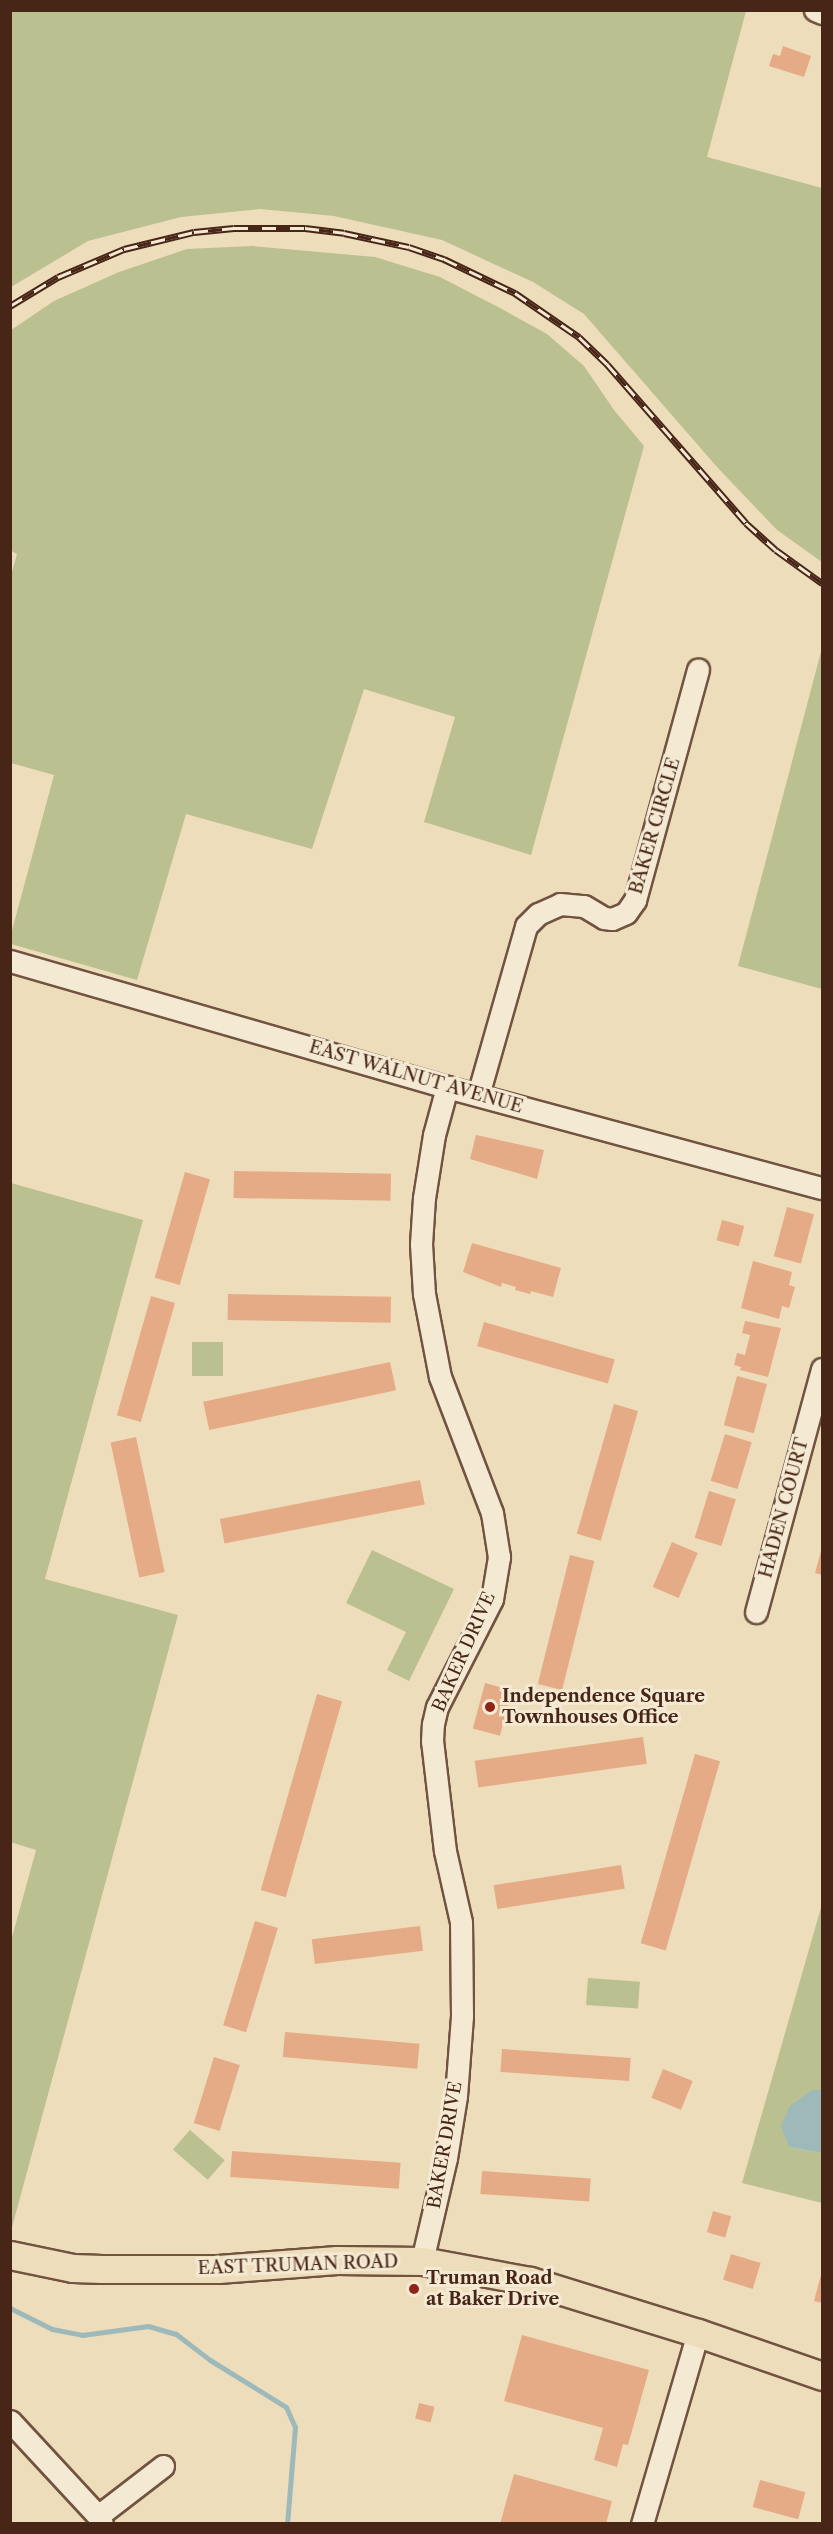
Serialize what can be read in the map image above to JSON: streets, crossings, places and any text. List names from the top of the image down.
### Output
{
  "streets": {
    "main road": ["EAST TRUMAN ROAD"],
    "street": [
      "BAKER CIRCLE",
      "EAST WALNUT AVENUE",
      "HADEN COURT",
      "BAKER DRIVE"
    ]
  },
  "crossings": [
    ["BAKER CIRCLE", "EAST WALNUT AVENUE"],
    ["EAST WALNUT AVENUE", "BAKER DRIVE"],
    ["BAKER DRIVE", "EAST TRUMAN ROAD"]
  ],
  "places": ["Independence Square Townhouses Office", "Truman Road at Baker Drive"]
}
